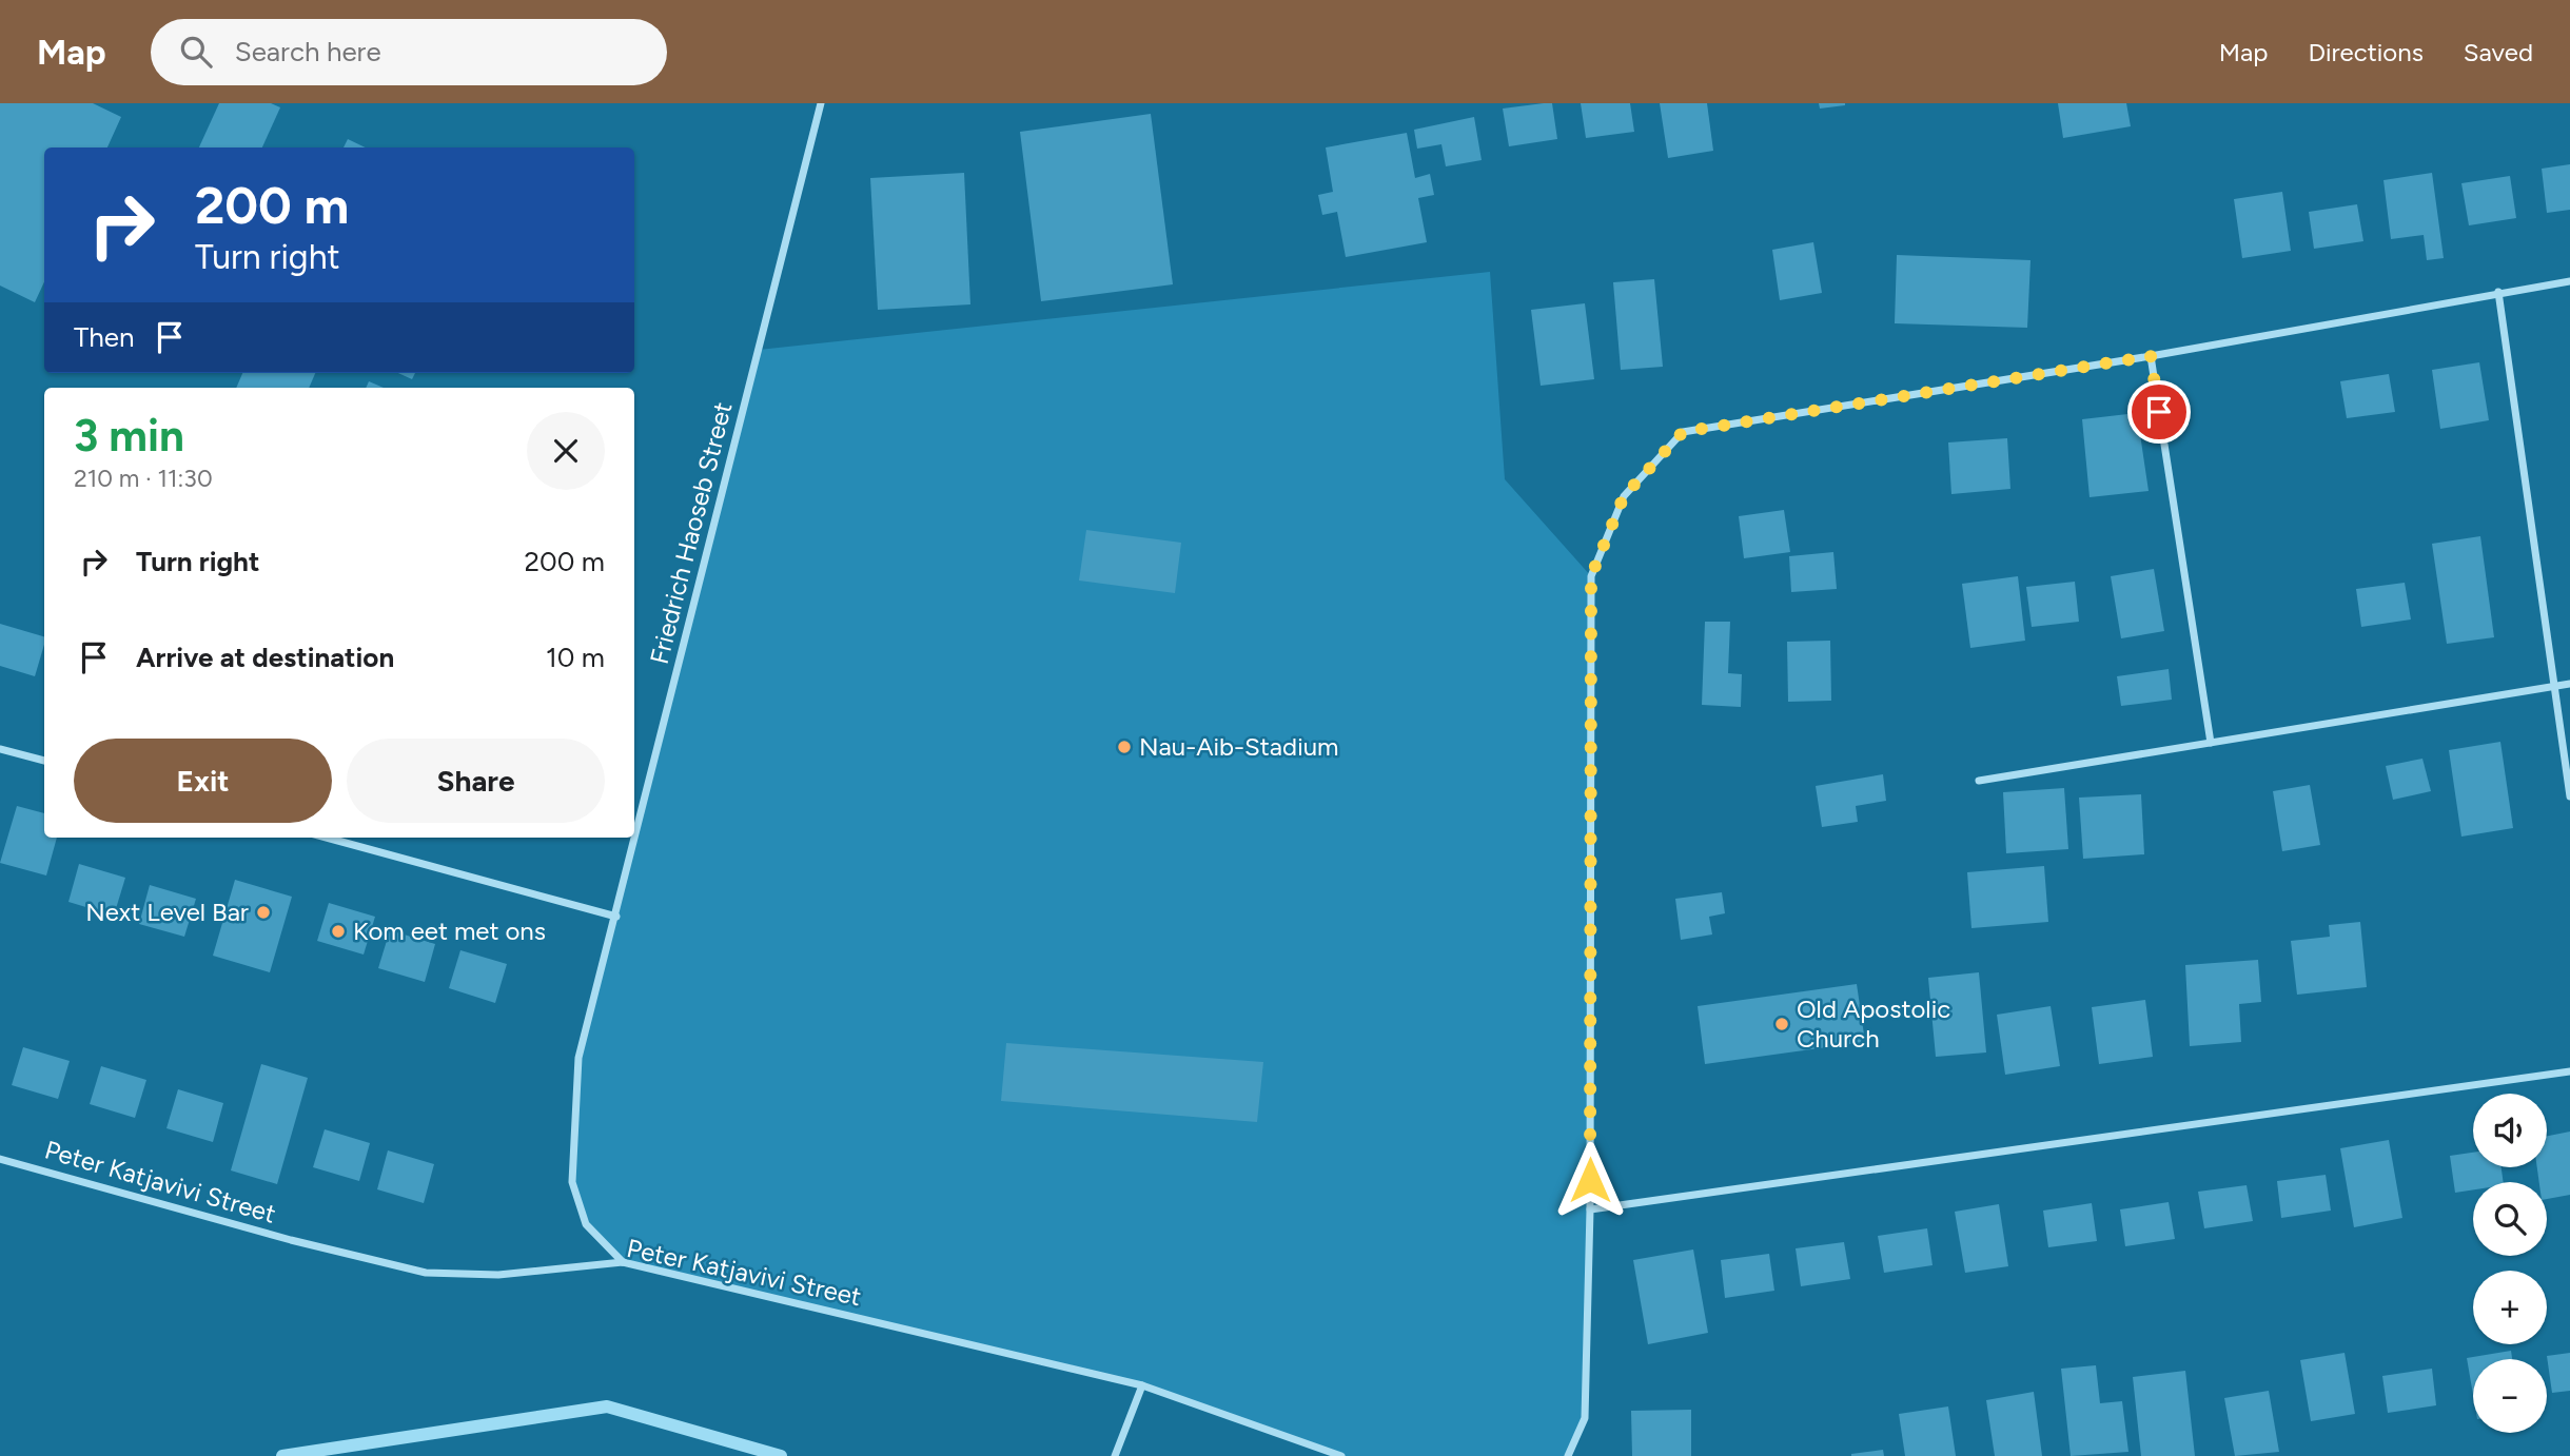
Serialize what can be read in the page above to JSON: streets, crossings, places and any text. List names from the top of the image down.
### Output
{
  "streets": {
    "street": ["Friedrich Haoseb Street", "Peter Katjavivi Street"]
  },
  "crossings": [
    ["Friedrich Haoseb Street", "Peter Katjavivi Street"]
  ],
  "places": [
    "Nau-Aib-Stadium",
    "Next Level Bar",
    "Kom eet met ons",
    "Old Apostolic Church"
  ],
  "page": {
    "header": "Map",
    "search": "Search here",
    "nav": ["Map", "Directions", "Saved"],
    "turn": ["200 m", "Turn right"],
    "then": "Then",
    "heading": ["3 min", "210 m · 11:30"],
    "list": [
      {
        "name": "Turn right",
        "value": "200 m"
      },
      {
        "name": "Arrive at destination",
        "value": "10 m"
      }
    ],
    "buttons": ["Exit", "Share"],
    "map_buttons": ["+", "−"]
  }
}
